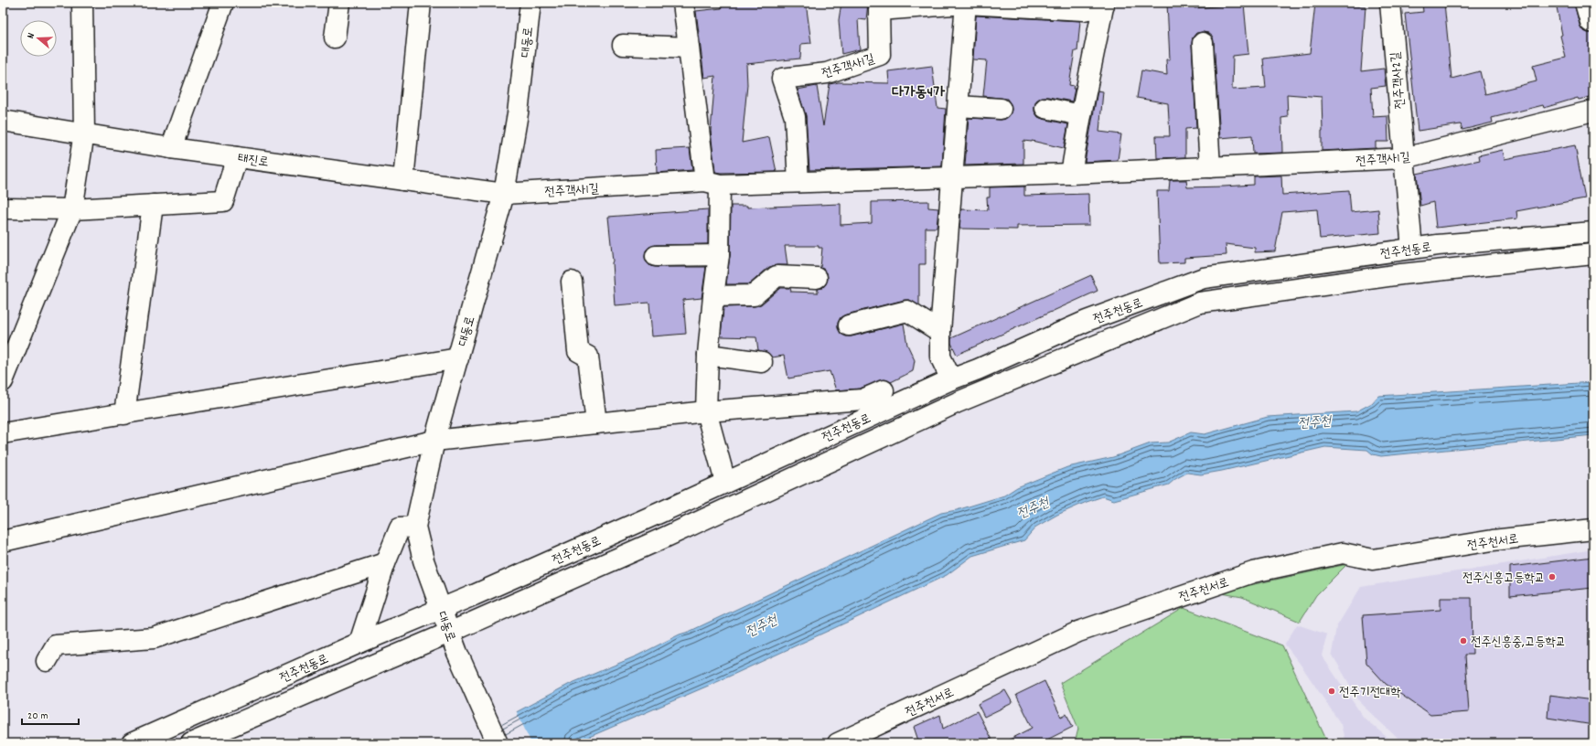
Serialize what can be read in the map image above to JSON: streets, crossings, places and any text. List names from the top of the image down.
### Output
{
  "streets": {
    "street": [
      "대동로",
      "전주객사1길",
      "전주객사2길",
      "태진로",
      "전주천동로",
      "전주천서로"
    ]
  },
  "crossings": [
    ["대동로", "전주객사1길"],
    ["대동로", "태진로"],
    ["대동로", "전주천동로"],
    ["전주객사1길", "전주객사2길"],
    ["전주객사1길", "태진로"],
    ["전주객사2길", "전주천동로"]
  ],
  "districts": ["다가동4가"],
  "water": ["전주천"],
  "places": ["전주신흥고등학교", "전주신흥중,고등학교", "전주기전대학"],
  "scale_bar": "20 m",
  "north": "left"
}
